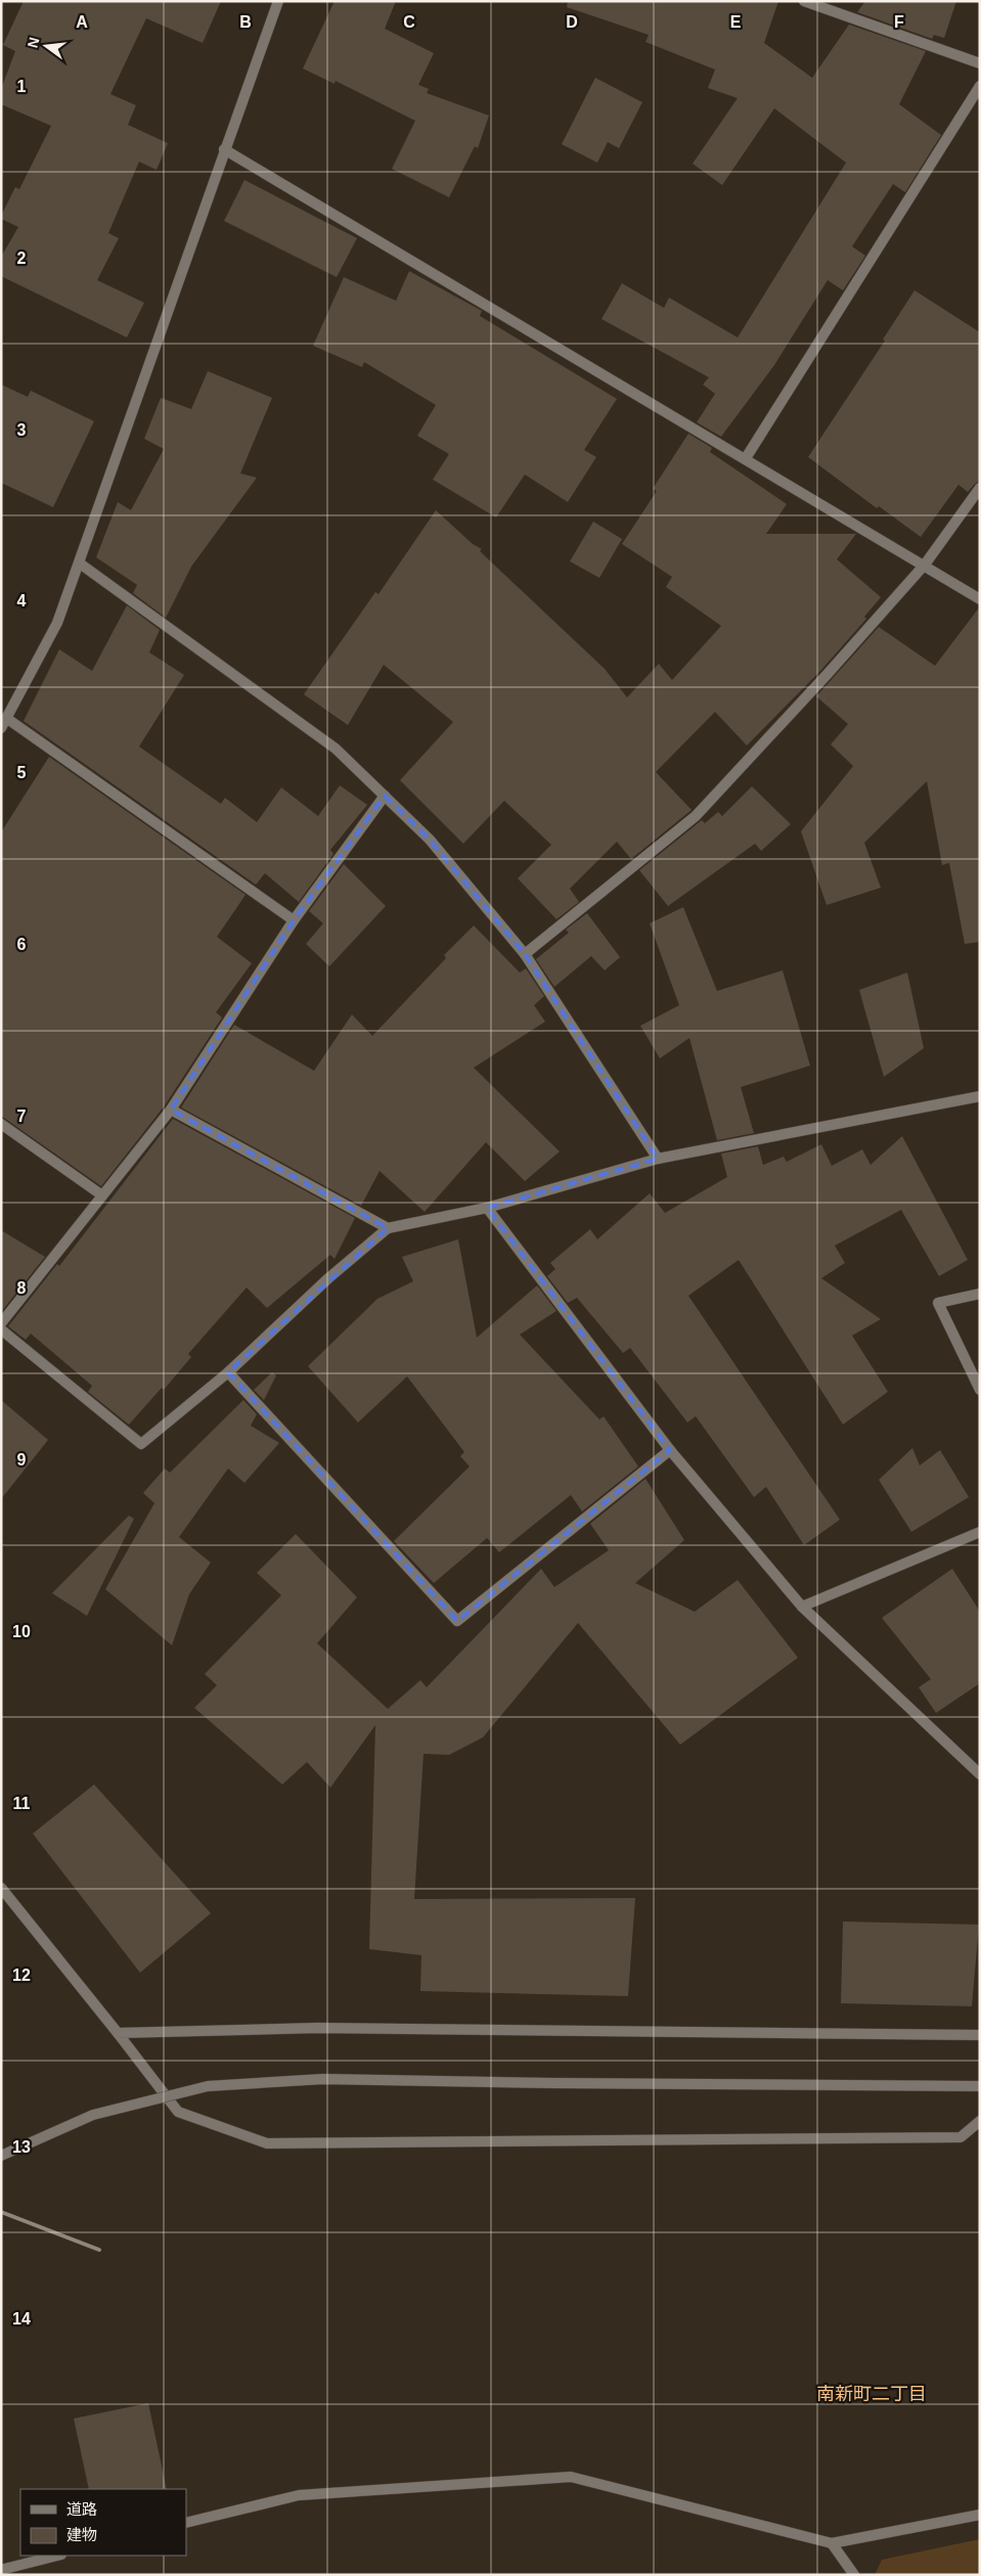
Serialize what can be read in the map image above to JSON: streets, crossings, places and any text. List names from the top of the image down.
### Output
{
  "districts": ["南新町二丁目"],
  "legend": ["道路", "建物"],
  "north": "left",
  "grid": {
    "columns": [
      "A",
      "B",
      "C",
      "D",
      "E",
      "F"
    ],
    "rows": [
      "1",
      "2",
      "3",
      "4",
      "5",
      "6",
      "7",
      "8",
      "9",
      "10",
      "11",
      "12",
      "13",
      "14"
    ]
  }
}
